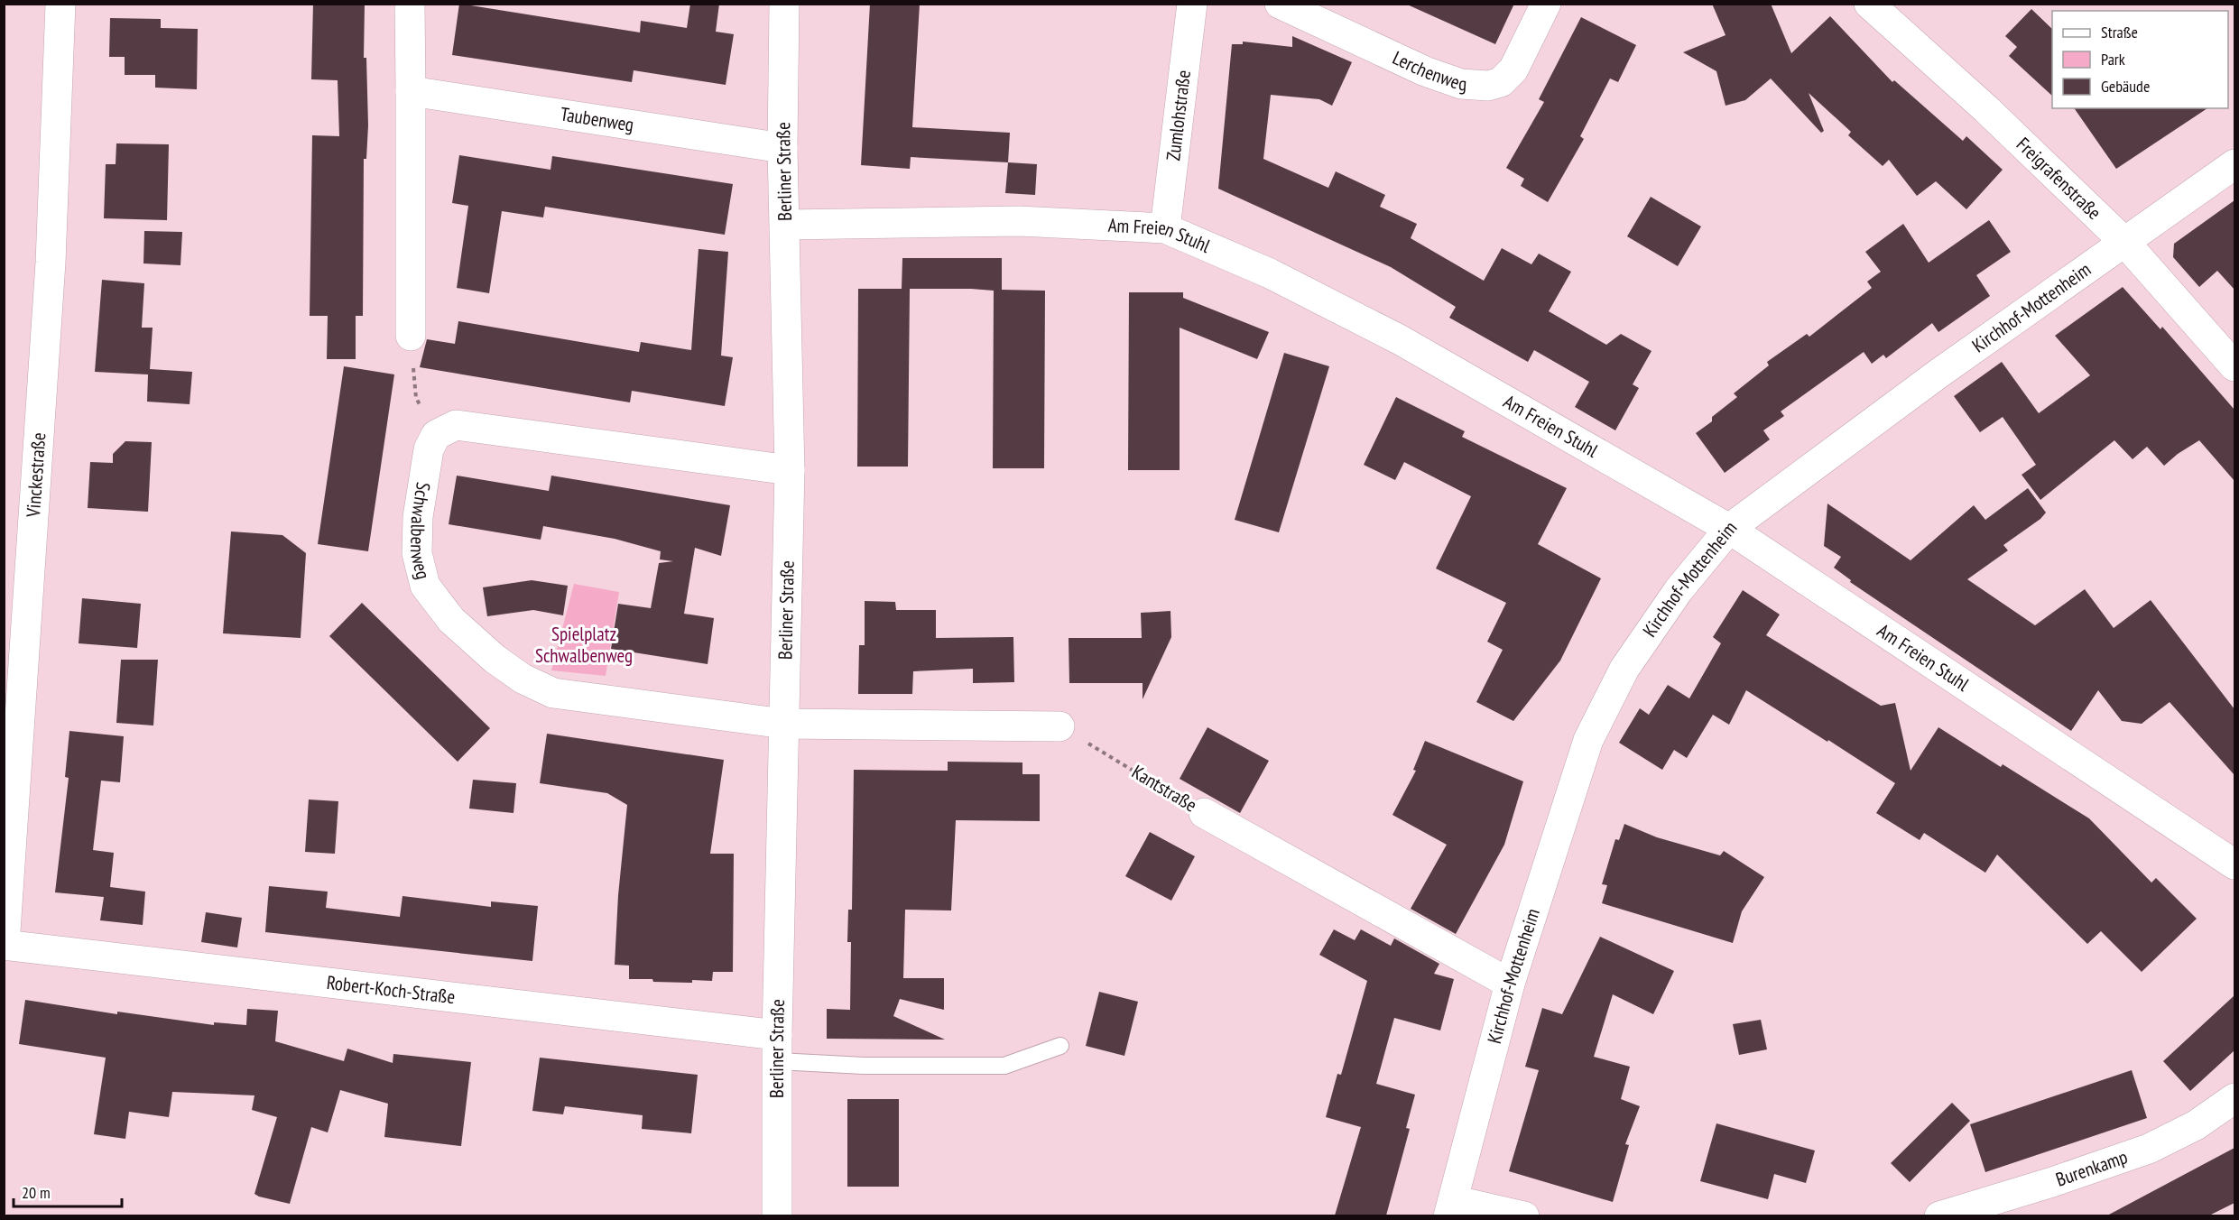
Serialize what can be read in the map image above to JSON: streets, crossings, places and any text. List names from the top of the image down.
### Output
{
  "streets": {
    "street": [
      "Lerchenweg",
      "Zumlohstraße",
      "Taubenweg",
      "Berliner Straße",
      "Freigrafenstraße",
      "Am Freien Stuhl",
      "Kirchhof-Mottenheim",
      "Vinckestraße",
      "Schwalbenweg",
      "Kantstraße",
      "Robert-Koch-Straße",
      "Burenkamp"
    ]
  },
  "crossings": [
    ["Zumlohstraße", "Am Freien Stuhl"],
    ["Taubenweg", "Berliner Straße"],
    ["Berliner Straße", "Am Freien Stuhl"],
    ["Berliner Straße", "Schwalbenweg"],
    ["Berliner Straße", "Robert-Koch-Straße"],
    ["Freigrafenstraße", "Kirchhof-Mottenheim"],
    ["Am Freien Stuhl", "Kirchhof-Mottenheim"],
    ["Kirchhof-Mottenheim", "Kantstraße"],
    ["Vinckestraße", "Robert-Koch-Straße"]
  ],
  "parks": ["Spielplatz Schwalbenweg"],
  "legend": ["Straße", "Park", "Gebäude"],
  "scale_bar": "20 m"
}
